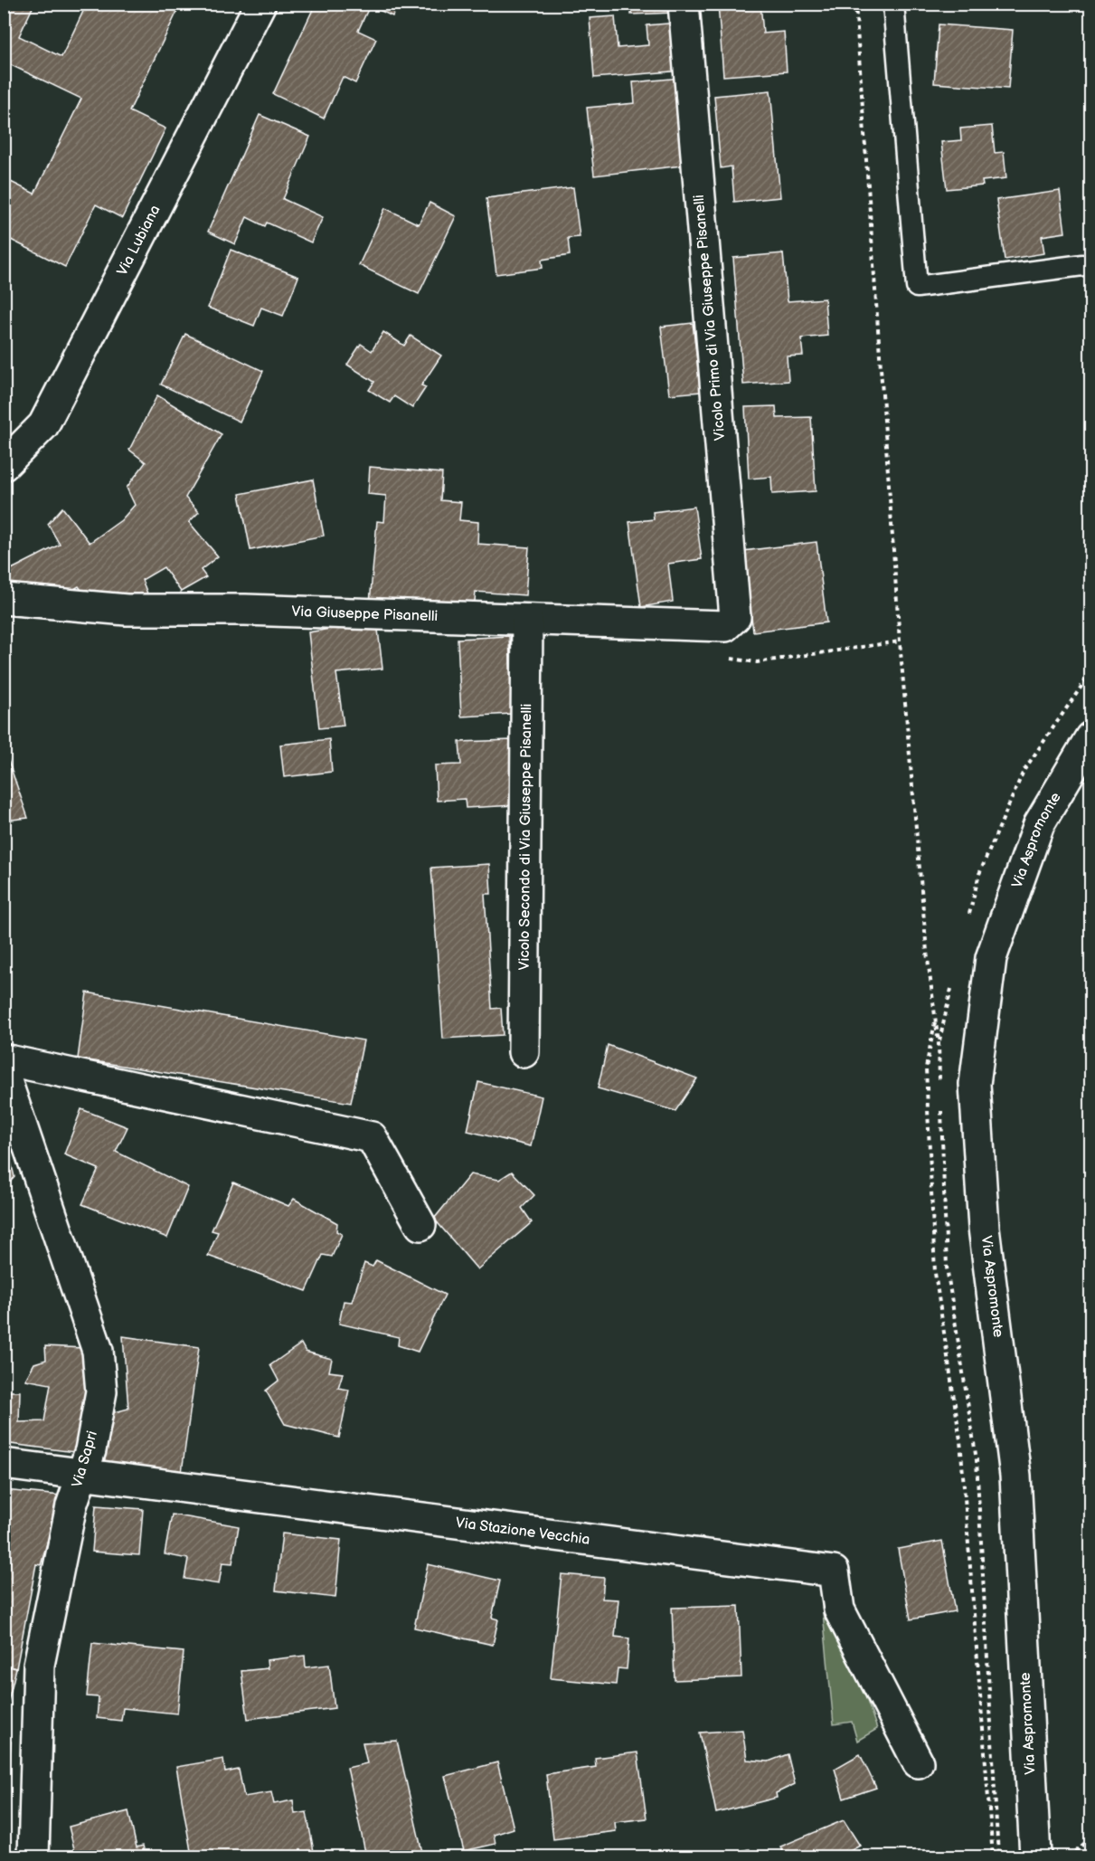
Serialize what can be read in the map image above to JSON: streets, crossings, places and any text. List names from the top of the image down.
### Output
{
  "streets": {
    "street": [
      "Via Lubiana",
      "Vicolo Primo di Via Giuseppe Pisanelli",
      "Via Giuseppe Pisanelli",
      "Vicolo Secondo di Via Giuseppe Pisanelli",
      "Via Aspromonte",
      "Via Sapri",
      "Via Stazione Vecchia"
    ]
  },
  "crossings": [
    ["Vicolo Primo di Via Giuseppe Pisanelli", "Via Giuseppe Pisanelli"],
    ["Via Giuseppe Pisanelli", "Vicolo Secondo di Via Giuseppe Pisanelli"],
    ["Via Sapri", "Via Stazione Vecchia"]
  ]
}
